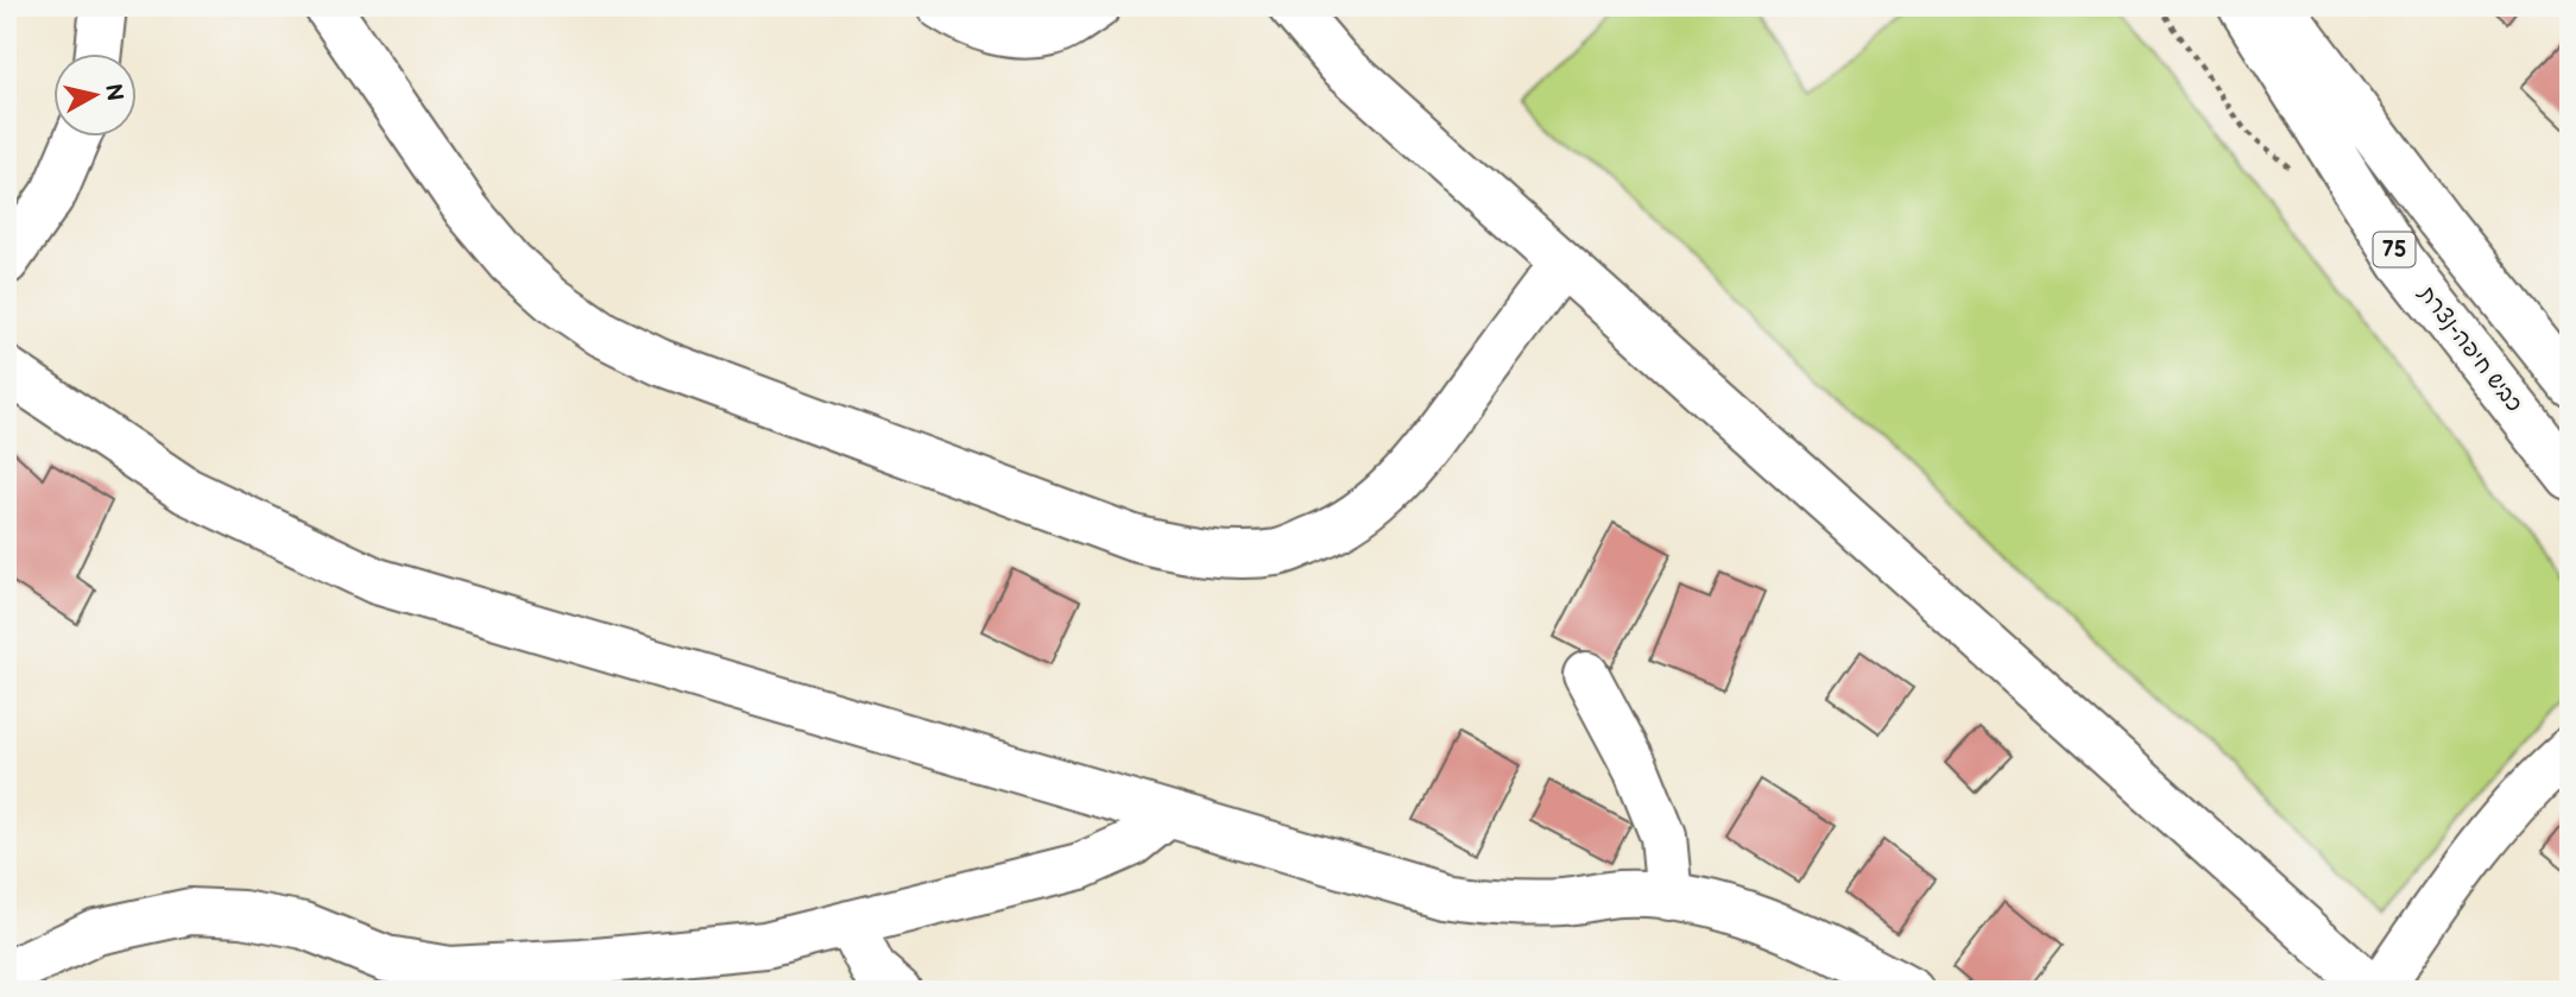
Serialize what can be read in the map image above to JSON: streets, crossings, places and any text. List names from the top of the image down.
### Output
{
  "streets": {
    "main road": ["75", "כביש חיפה-נצרת"]
  },
  "north": "right"
}
